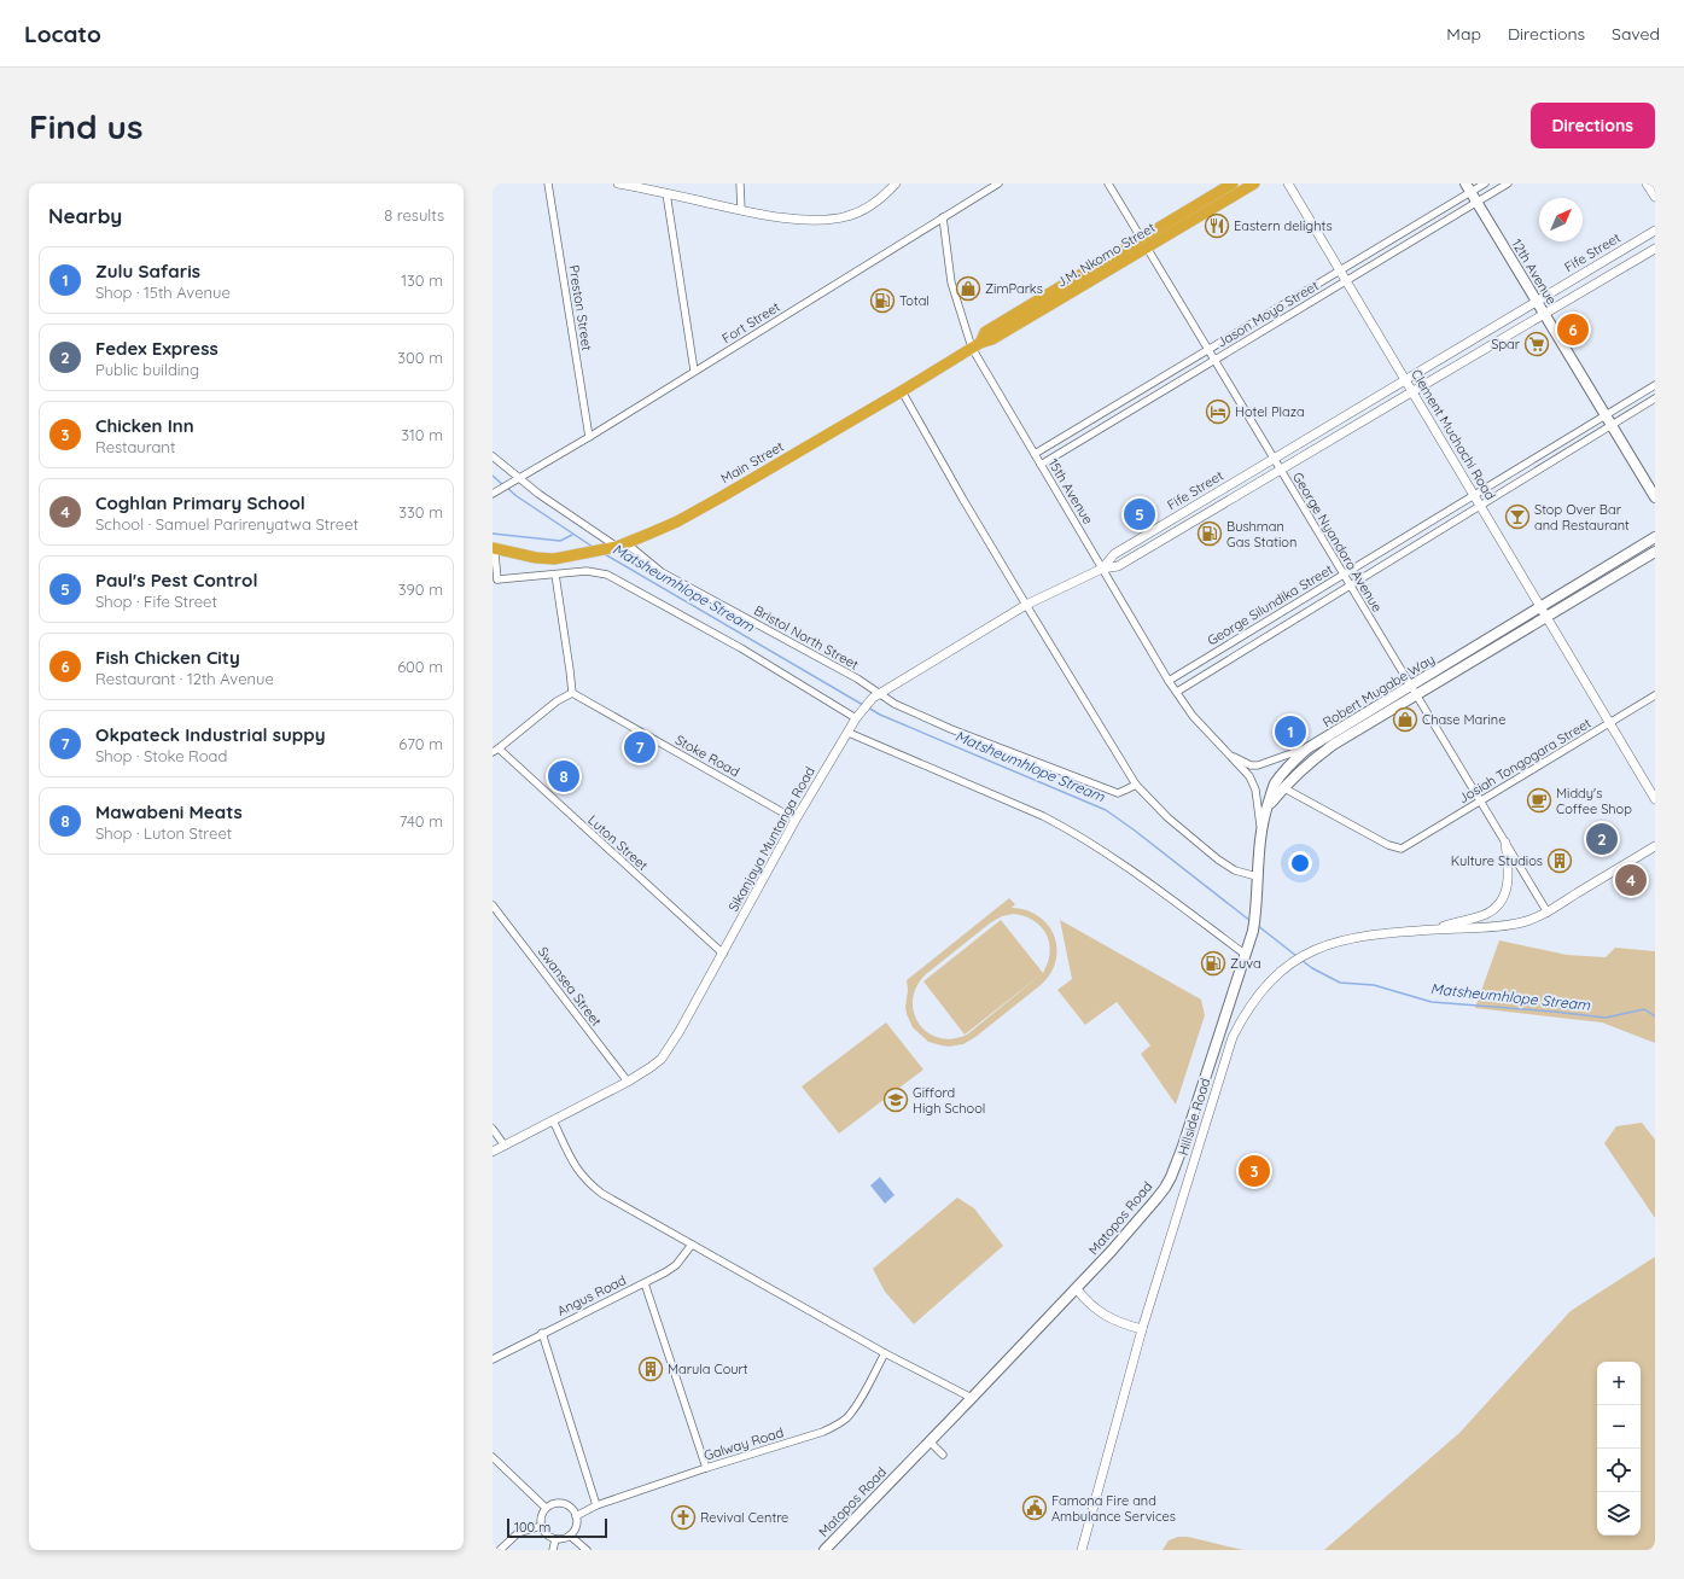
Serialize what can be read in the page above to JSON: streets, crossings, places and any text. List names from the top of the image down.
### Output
{
  "streets": {
    "highway": ["J.M. Nkomo Street", "Main Street"],
    "main road": ["12th Avenue", "Robert Mugabe Way", "Matopos Road"],
    "street": [
      "Fife Street",
      "Preston Street",
      "Jason Moyo Street",
      "Fort Street",
      "Clement Muchachi Road",
      "15th Avenue",
      "George Nyandoro Avenue",
      "George Silundika Street",
      "Bristol North Street",
      "Stoke Road",
      "Josiah Tongogara Street",
      "Sikanjaya Muntanga Road",
      "Luton Street",
      "Swansea Street",
      "Hillside Road",
      "Angus Road",
      "Galway Road"
    ]
  },
  "crossings": [
    ["Fife Street", "12th Avenue"],
    ["Fife Street", "Clement Muchachi Road"],
    ["Fife Street", "15th Avenue"],
    ["Fife Street", "George Nyandoro Avenue"],
    ["Fife Street", "Sikanjaya Muntanga Road"],
    ["J.M. Nkomo Street", "Main Street"],
    ["J.M. Nkomo Street", "15th Avenue"],
    ["J.M. Nkomo Street", "George Nyandoro Avenue"],
    ["12th Avenue", "Jason Moyo Street"],
    ["12th Avenue", "George Silundika Street"],
    ["Preston Street", "Fort Street"],
    ["Jason Moyo Street", "Clement Muchachi Road"],
    ["Jason Moyo Street", "15th Avenue"],
    ["Jason Moyo Street", "George Nyandoro Avenue"],
    ["Fort Street", "15th Avenue"],
    ["Fort Street", "Bristol North Street"],
    ["Clement Muchachi Road", "George Silundika Street"],
    ["Clement Muchachi Road", "Robert Mugabe Way"],
    ["Clement Muchachi Road", "Josiah Tongogara Street"],
    ["Main Street", "15th Avenue"],
    ["Main Street", "Bristol North Street"],
    ["15th Avenue", "George Silundika Street"],
    ["15th Avenue", "Robert Mugabe Way"],
    ["15th Avenue", "Sikanjaya Muntanga Road"],
    ["15th Avenue", "Matopos Road"],
    ["George Nyandoro Avenue", "George Silundika Street"],
    ["George Nyandoro Avenue", "Robert Mugabe Way"],
    ["George Nyandoro Avenue", "Josiah Tongogara Street"],
    ["George Nyandoro Avenue", "Hillside Road"],
    ["Bristol North Street", "Sikanjaya Muntanga Road"],
    ["Robert Mugabe Way", "Josiah Tongogara Street"],
    ["Robert Mugabe Way", "Matopos Road"],
    ["Stoke Road", "Sikanjaya Muntanga Road"],
    ["Sikanjaya Muntanga Road", "Luton Street"],
    ["Sikanjaya Muntanga Road", "Swansea Street"]
  ],
  "water": ["Matsheumhlope Stream"],
  "places": {
    "restaurant": ["Eastern delights"],
    "shop": ["ZimParks", "Chase Marine"],
    "fuel station": ["Total", "Bushman Gas Station", "Zuva"],
    "supermarket": ["Spar"],
    "hotel": ["Hotel Plaza"],
    "bar": ["Stop Over Bar and Restaurant"],
    "cafe": ["Middy's Coffee Shop"],
    "building": ["Kulture Studios", "Marula Court"],
    "school or university": ["Gifford High School"],
    "public building": ["Famona Fire and Ambulance Services"],
    "church": ["Revival Centre"]
  },
  "scale_bar": "100 m",
  "north": "top right",
  "page": {
    "header": "Locato",
    "nav": ["Map", "Directions", "Saved"],
    "buttons": "Directions",
    "title": "Find us",
    "heading": ["Nearby", "8 results"],
    "list": [
      {
        "mark": "1",
        "name": "Zulu Safaris",
        "note": "Shop · 15th Avenue",
        "value": "130 m"
      },
      {
        "mark": "2",
        "name": "Fedex Express",
        "note": "Public building",
        "value": "300 m"
      },
      {
        "mark": "3",
        "name": "Chicken Inn",
        "note": "Restaurant",
        "value": "310 m"
      },
      {
        "mark": "4",
        "name": "Coghlan Primary School",
        "note": "School · Samuel Parirenyatwa Street",
        "value": "330 m"
      },
      {
        "mark": "5",
        "name": "Paul's Pest Control",
        "note": "Shop · Fife Street",
        "value": "390 m"
      },
      {
        "mark": "6",
        "name": "Fish Chicken City",
        "note": "Restaurant · 12th Avenue",
        "value": "600 m"
      },
      {
        "mark": "7",
        "name": "Okpateck Industrial suppy",
        "note": "Shop · Stoke Road",
        "value": "670 m"
      },
      {
        "mark": "8",
        "name": "Mawabeni Meats",
        "note": "Shop · Luton Street",
        "value": "740 m"
      }
    ],
    "pins": [
      "6",
      "5",
      "1",
      "7",
      "8",
      "2",
      "4",
      "3"
    ],
    "map_buttons": ["+", "−"],
    "scale": "100 m"
  }
}
